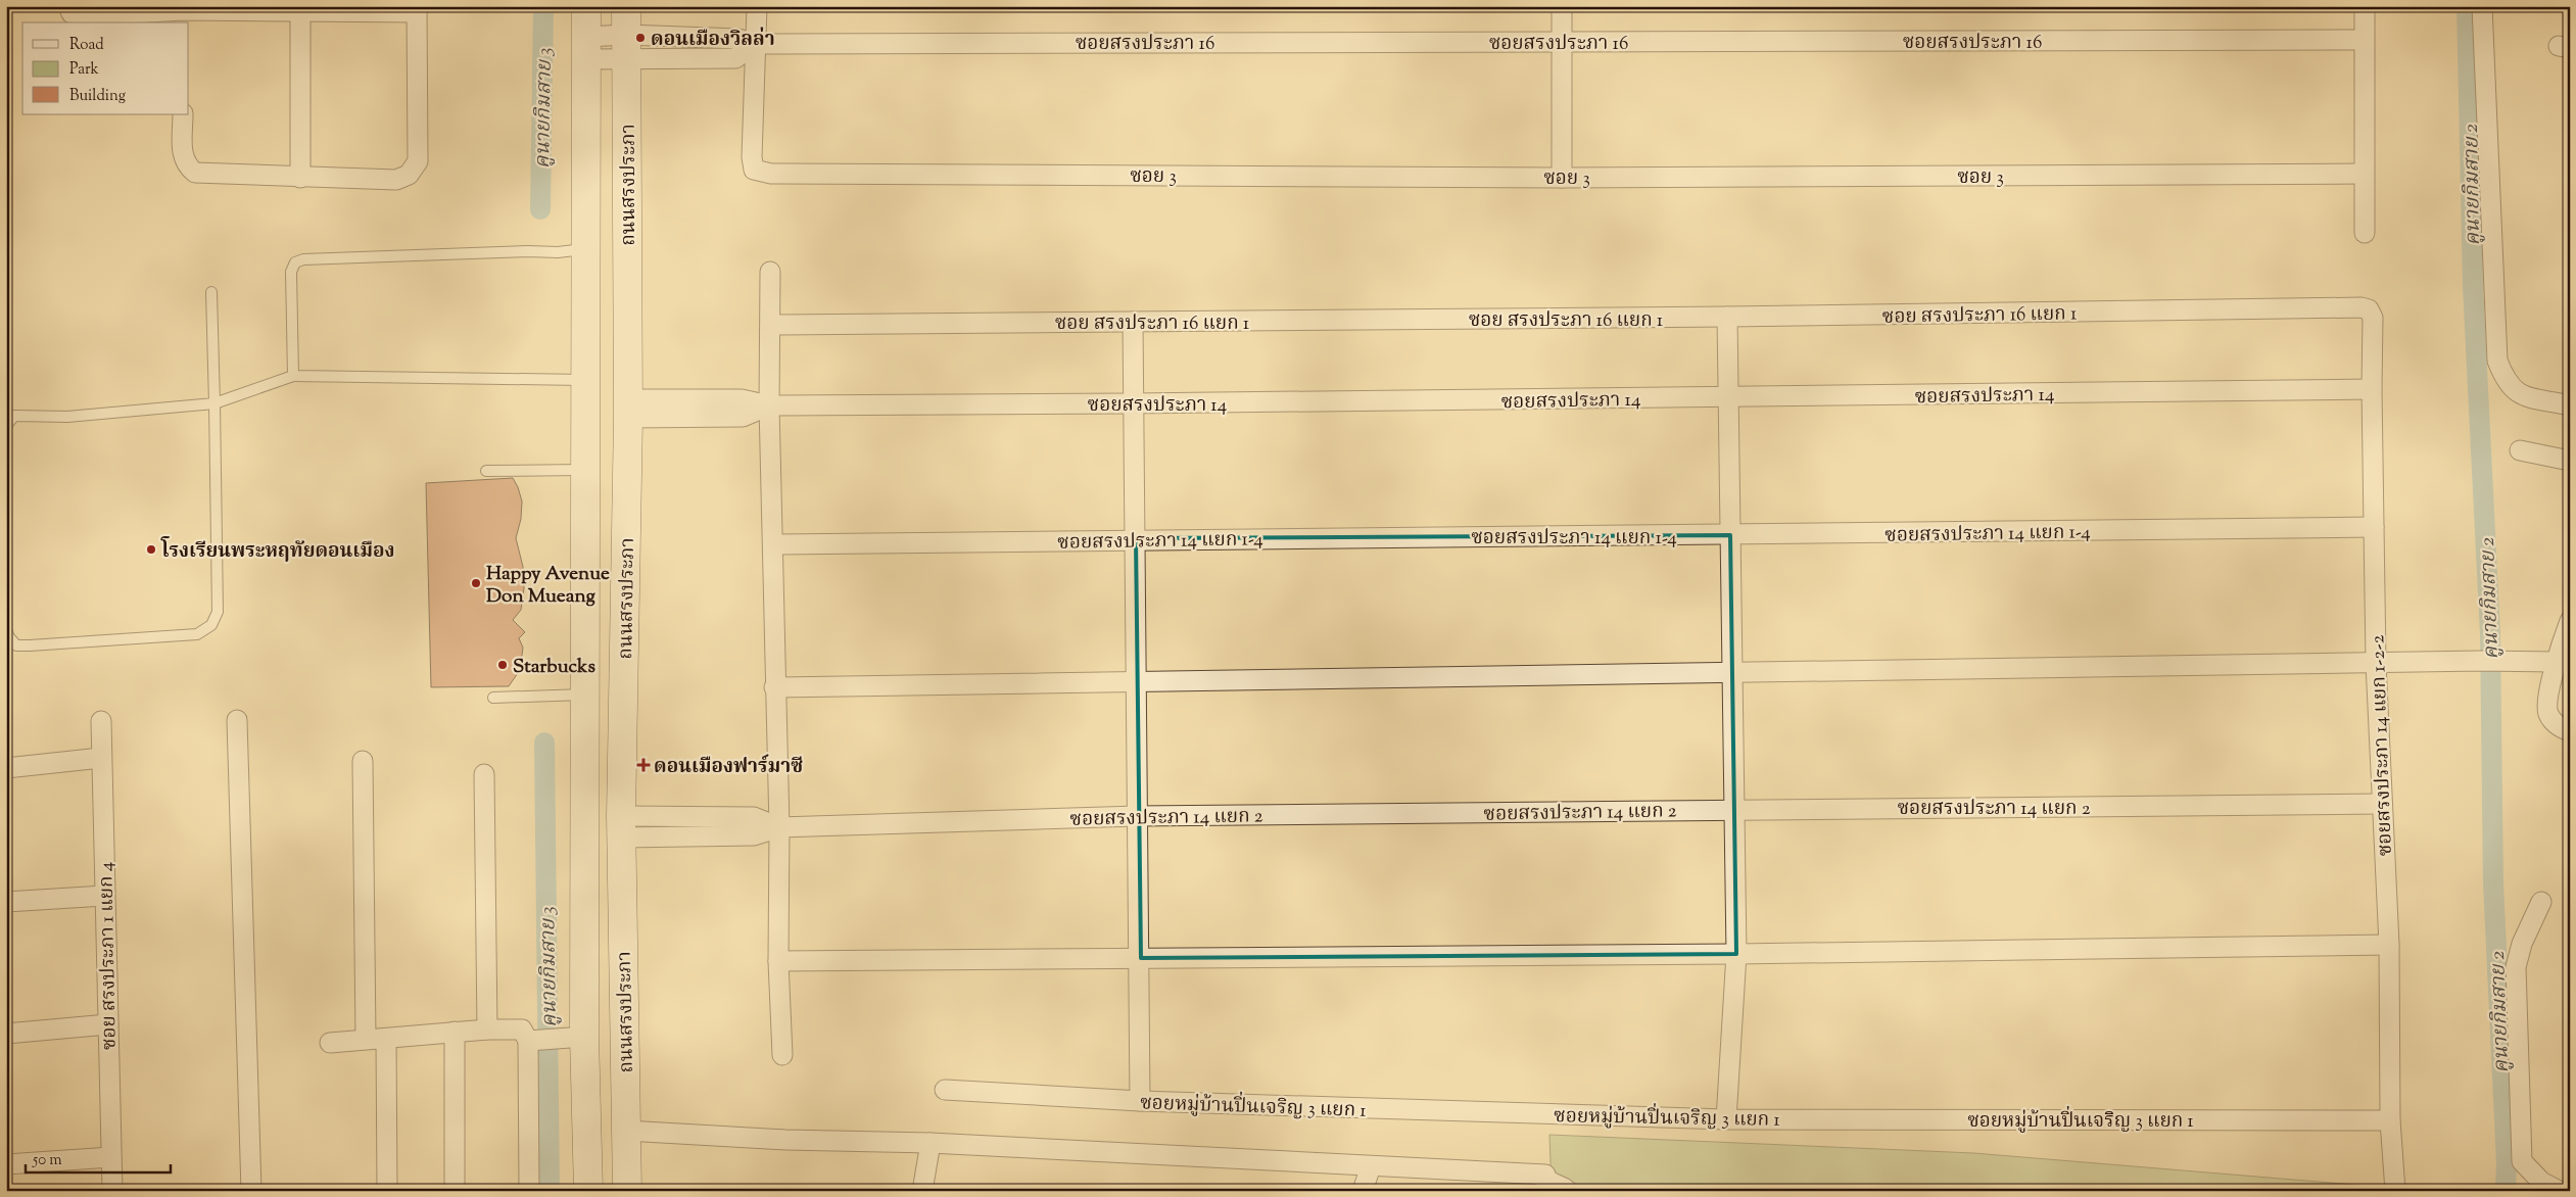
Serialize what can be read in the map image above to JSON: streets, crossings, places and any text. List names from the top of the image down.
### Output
{
  "streets": {
    "main road": ["ถนนสรงประภา"],
    "street": [
      "ซอยสรงประภา 16",
      "ซอย 3",
      "ซอย สรงประภา 16 แยก 1",
      "ซอยสรงประภา 14",
      "ซอยสรงประภา 14 แยก 1-4",
      "ซอยสรงประภา 14 แยก 1-2-2",
      "ซอยสรงประภา 14 แยก 2",
      "ซอย สรงประภา 1 แยก 4",
      "ซอยหมู่บ้านปิ่นเจริญ 3 แยก 1"
    ]
  },
  "crossings": [
    ["ซอยสรงประภา 16", "ซอย 3"],
    ["ซอยสรงประภา 16", "ถนนสรงประภา"],
    ["ถนนสรงประภา", "ซอยสรงประภา 14"],
    ["ซอย สรงประภา 16 แยก 1", "ซอยสรงประภา 14 แยก 1-2-2"],
    ["ซอยสรงประภา 14", "ซอยสรงประภา 14 แยก 1-2-2"],
    ["ซอยสรงประภา 14 แยก 1-4", "ซอยสรงประภา 14 แยก 1-2-2"],
    ["ซอยสรงประภา 14 แยก 1-2-2", "ซอยสรงประภา 14 แยก 2"],
    ["ซอยสรงประภา 14 แยก 1-2-2", "ซอยหมู่บ้านปิ่นเจริญ 3 แยก 1"]
  ],
  "water": ["คูนายกิมสาย 3", "คูนายกิมสาย 2"],
  "places": {
    "other": [
      "ดอนเมืองวิลล่า",
      "โรงเรียนพระหฤทัยดอนเมือง",
      "Happy Avenue Don Mueang",
      "Starbucks"
    ],
    "health": ["ดอนเมืองฟาร์มาซี"]
  },
  "legend": ["Road", "Park", "Building"],
  "scale_bar": "50 m"
}
